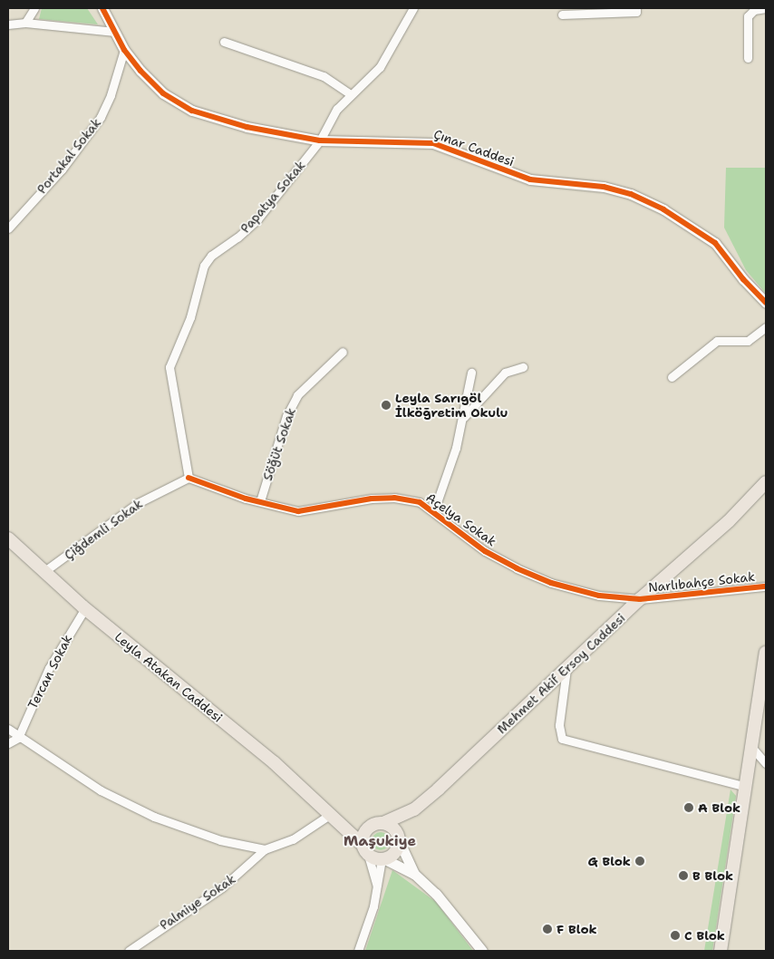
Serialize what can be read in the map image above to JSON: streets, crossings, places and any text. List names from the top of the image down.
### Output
{
  "streets": {
    "main road": ["Mehmet Akif Ersoy Caddesi", "Leyla Atakan Caddesi"],
    "street": [
      "Çınar Caddesi",
      "Portakal Sokak",
      "Papatya Sokak",
      "Söğüt Sokak",
      "Açelya Sokak",
      "Çiğdemli Sokak",
      "Narlıbahçe Sokak",
      "Tercan Sokak",
      "Palmiye Sokak"
    ]
  },
  "crossings": [
    ["Çınar Caddesi", "Portakal Sokak"],
    ["Çınar Caddesi", "Papatya Sokak"],
    ["Papatya Sokak", "Açelya Sokak"],
    ["Papatya Sokak", "Çiğdemli Sokak"],
    ["Söğüt Sokak", "Açelya Sokak"],
    ["Açelya Sokak", "Çiğdemli Sokak"],
    ["Açelya Sokak", "Narlıbahçe Sokak"],
    ["Açelya Sokak", "Mehmet Akif Ersoy Caddesi"],
    ["Çiğdemli Sokak", "Leyla Atakan Caddesi"],
    ["Narlıbahçe Sokak", "Mehmet Akif Ersoy Caddesi"],
    ["Tercan Sokak", "Leyla Atakan Caddesi"]
  ],
  "districts": ["Maşukiye"],
  "places": [
    "Leyla Sarıgöl İlköğretim Okulu",
    "A Blok",
    "G Blok",
    "B Blok",
    "F Blok",
    "C Blok"
  ]
}
